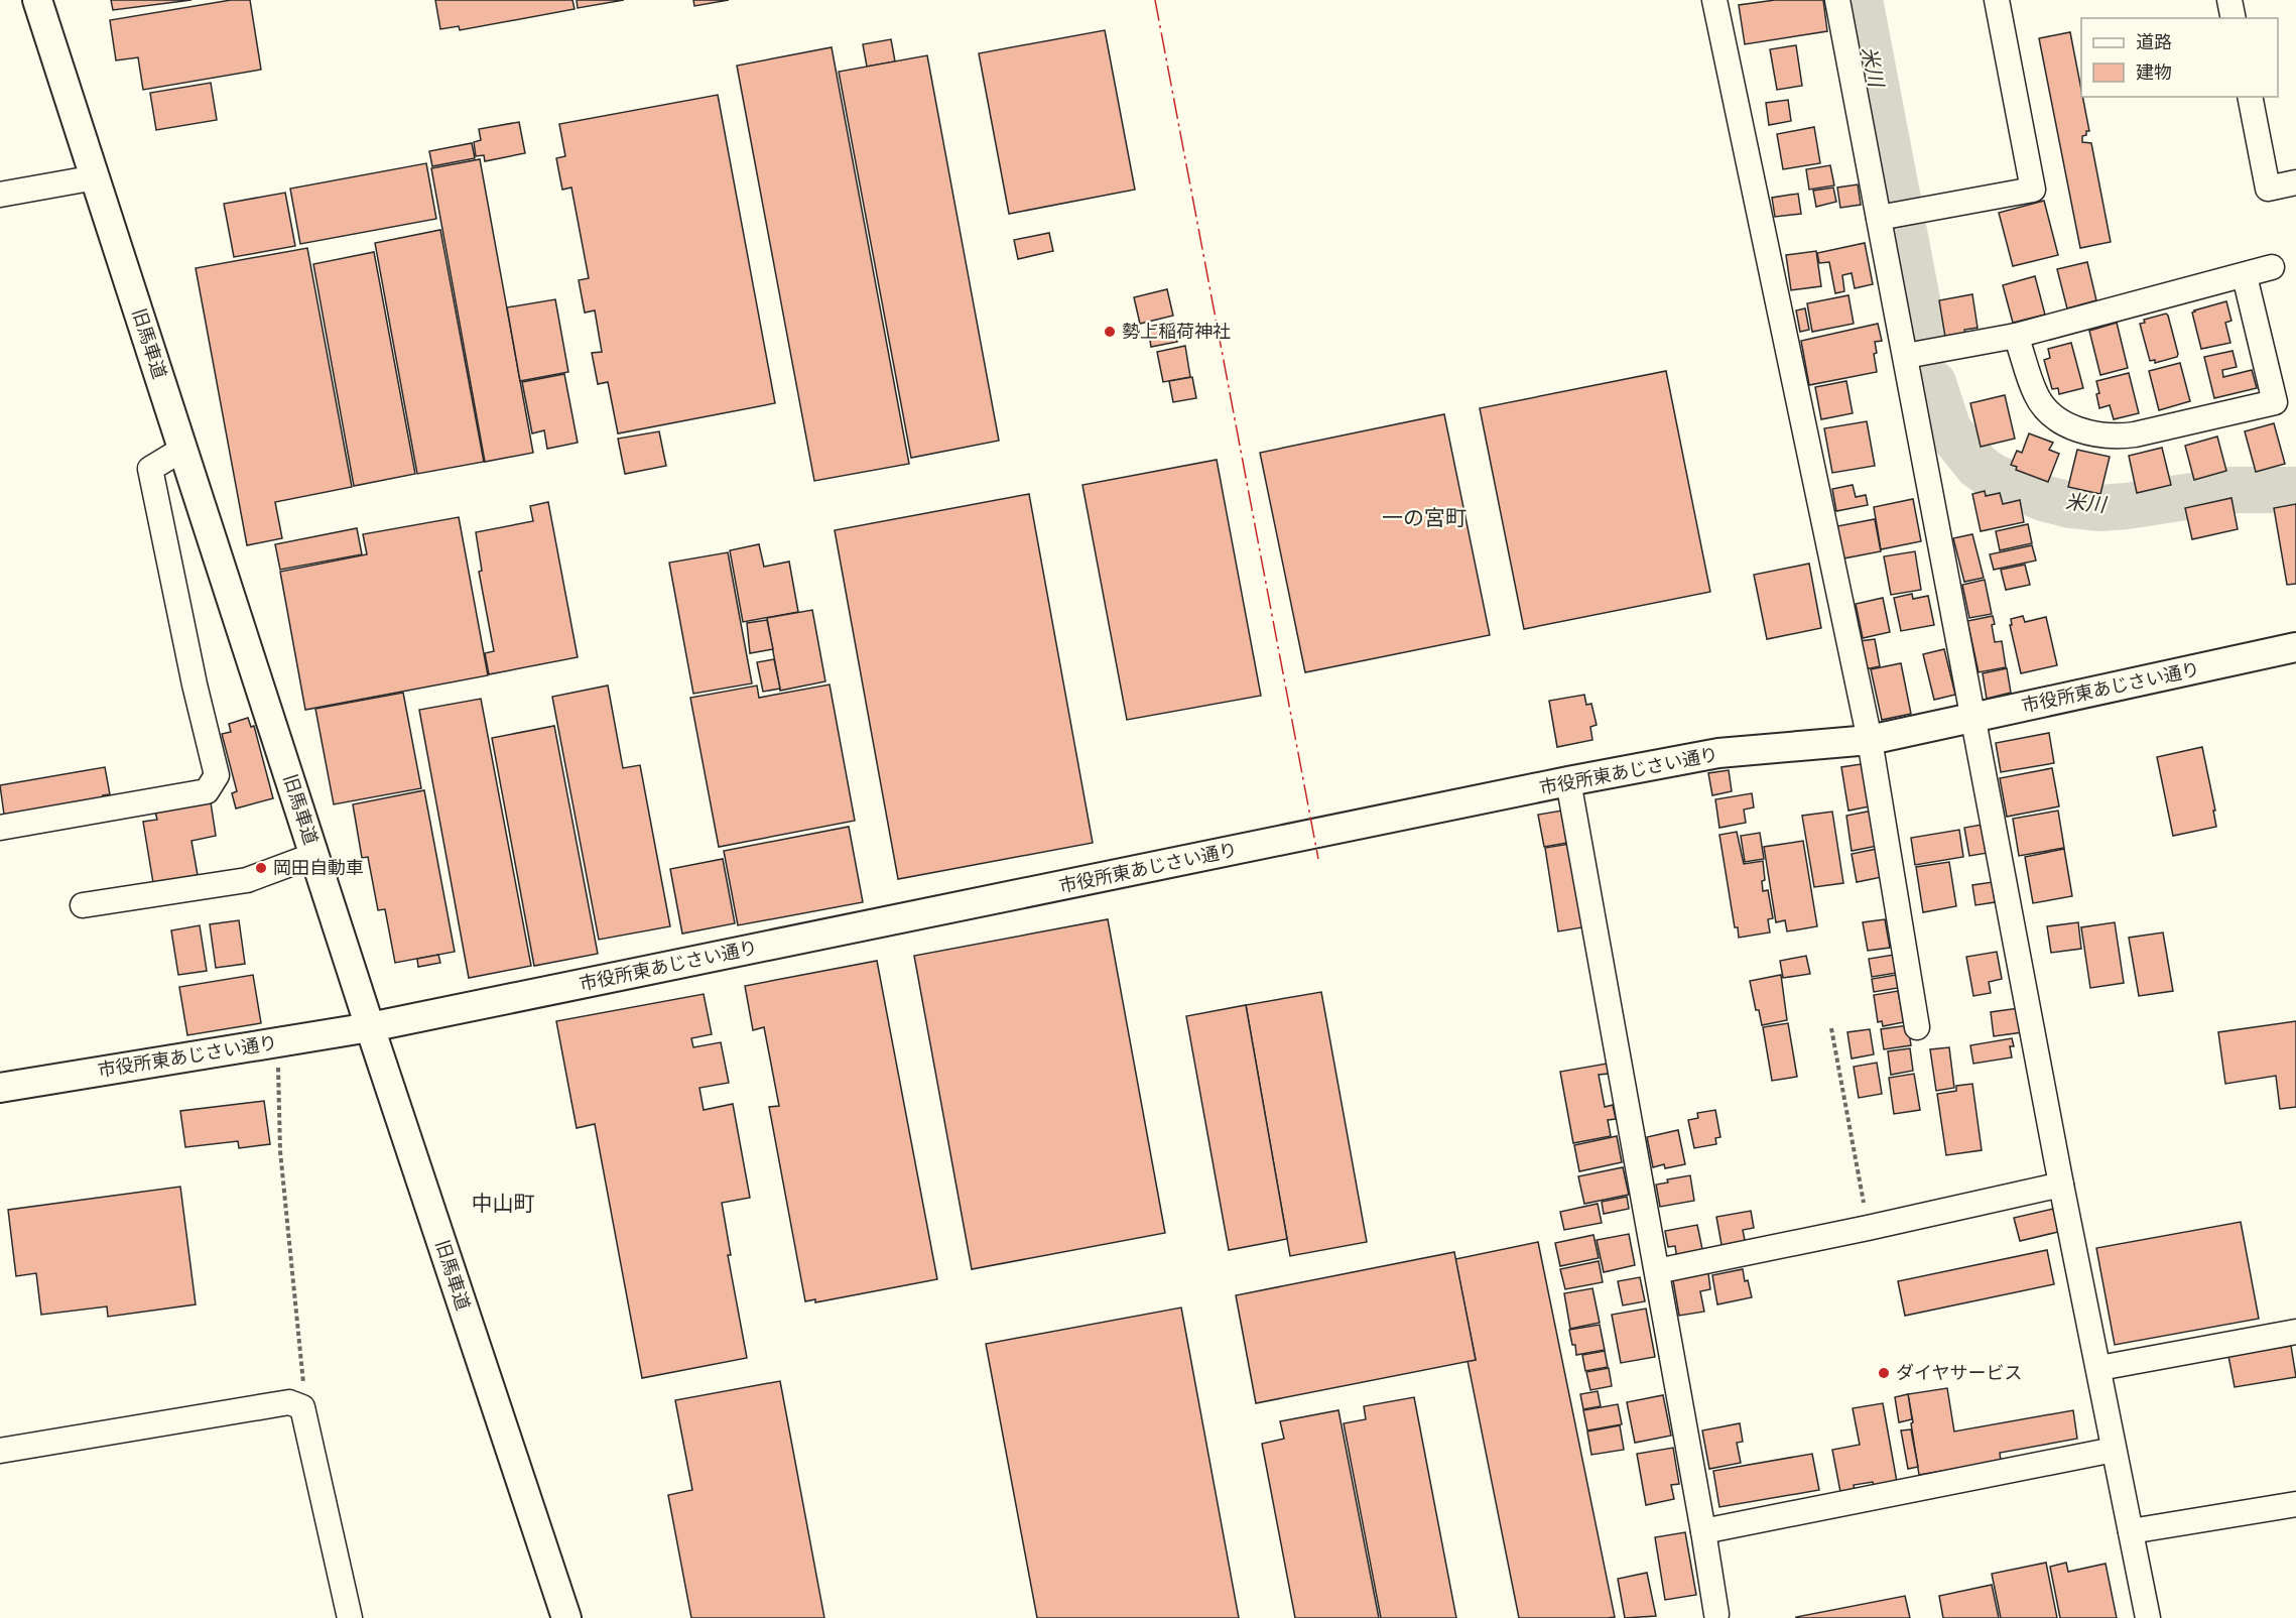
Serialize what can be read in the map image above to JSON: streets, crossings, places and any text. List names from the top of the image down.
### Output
{
  "streets": {
    "street": ["旧馬車道", "市役所東あじさい通り"]
  },
  "crossings": [
    ["旧馬車道", "市役所東あじさい通り"]
  ],
  "districts": ["一の宮町", "中山町"],
  "water": ["米川"],
  "places": ["勢上稲荷神社", "岡田自動車", "ダイヤサービス"],
  "legend": ["道路", "建物"]
}
